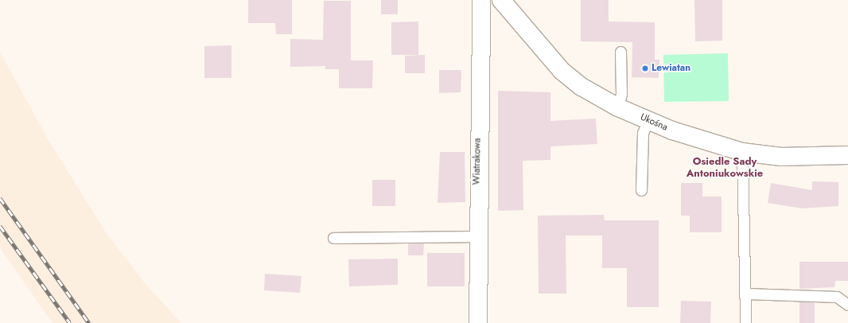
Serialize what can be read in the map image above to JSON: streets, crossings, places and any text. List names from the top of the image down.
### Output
{
  "streets": {
    "street": ["Ukośna", "Wiatrakowa"]
  },
  "districts": ["Osiedle Sady Antoniukowskie"],
  "places": ["Lewiatan"]
}
